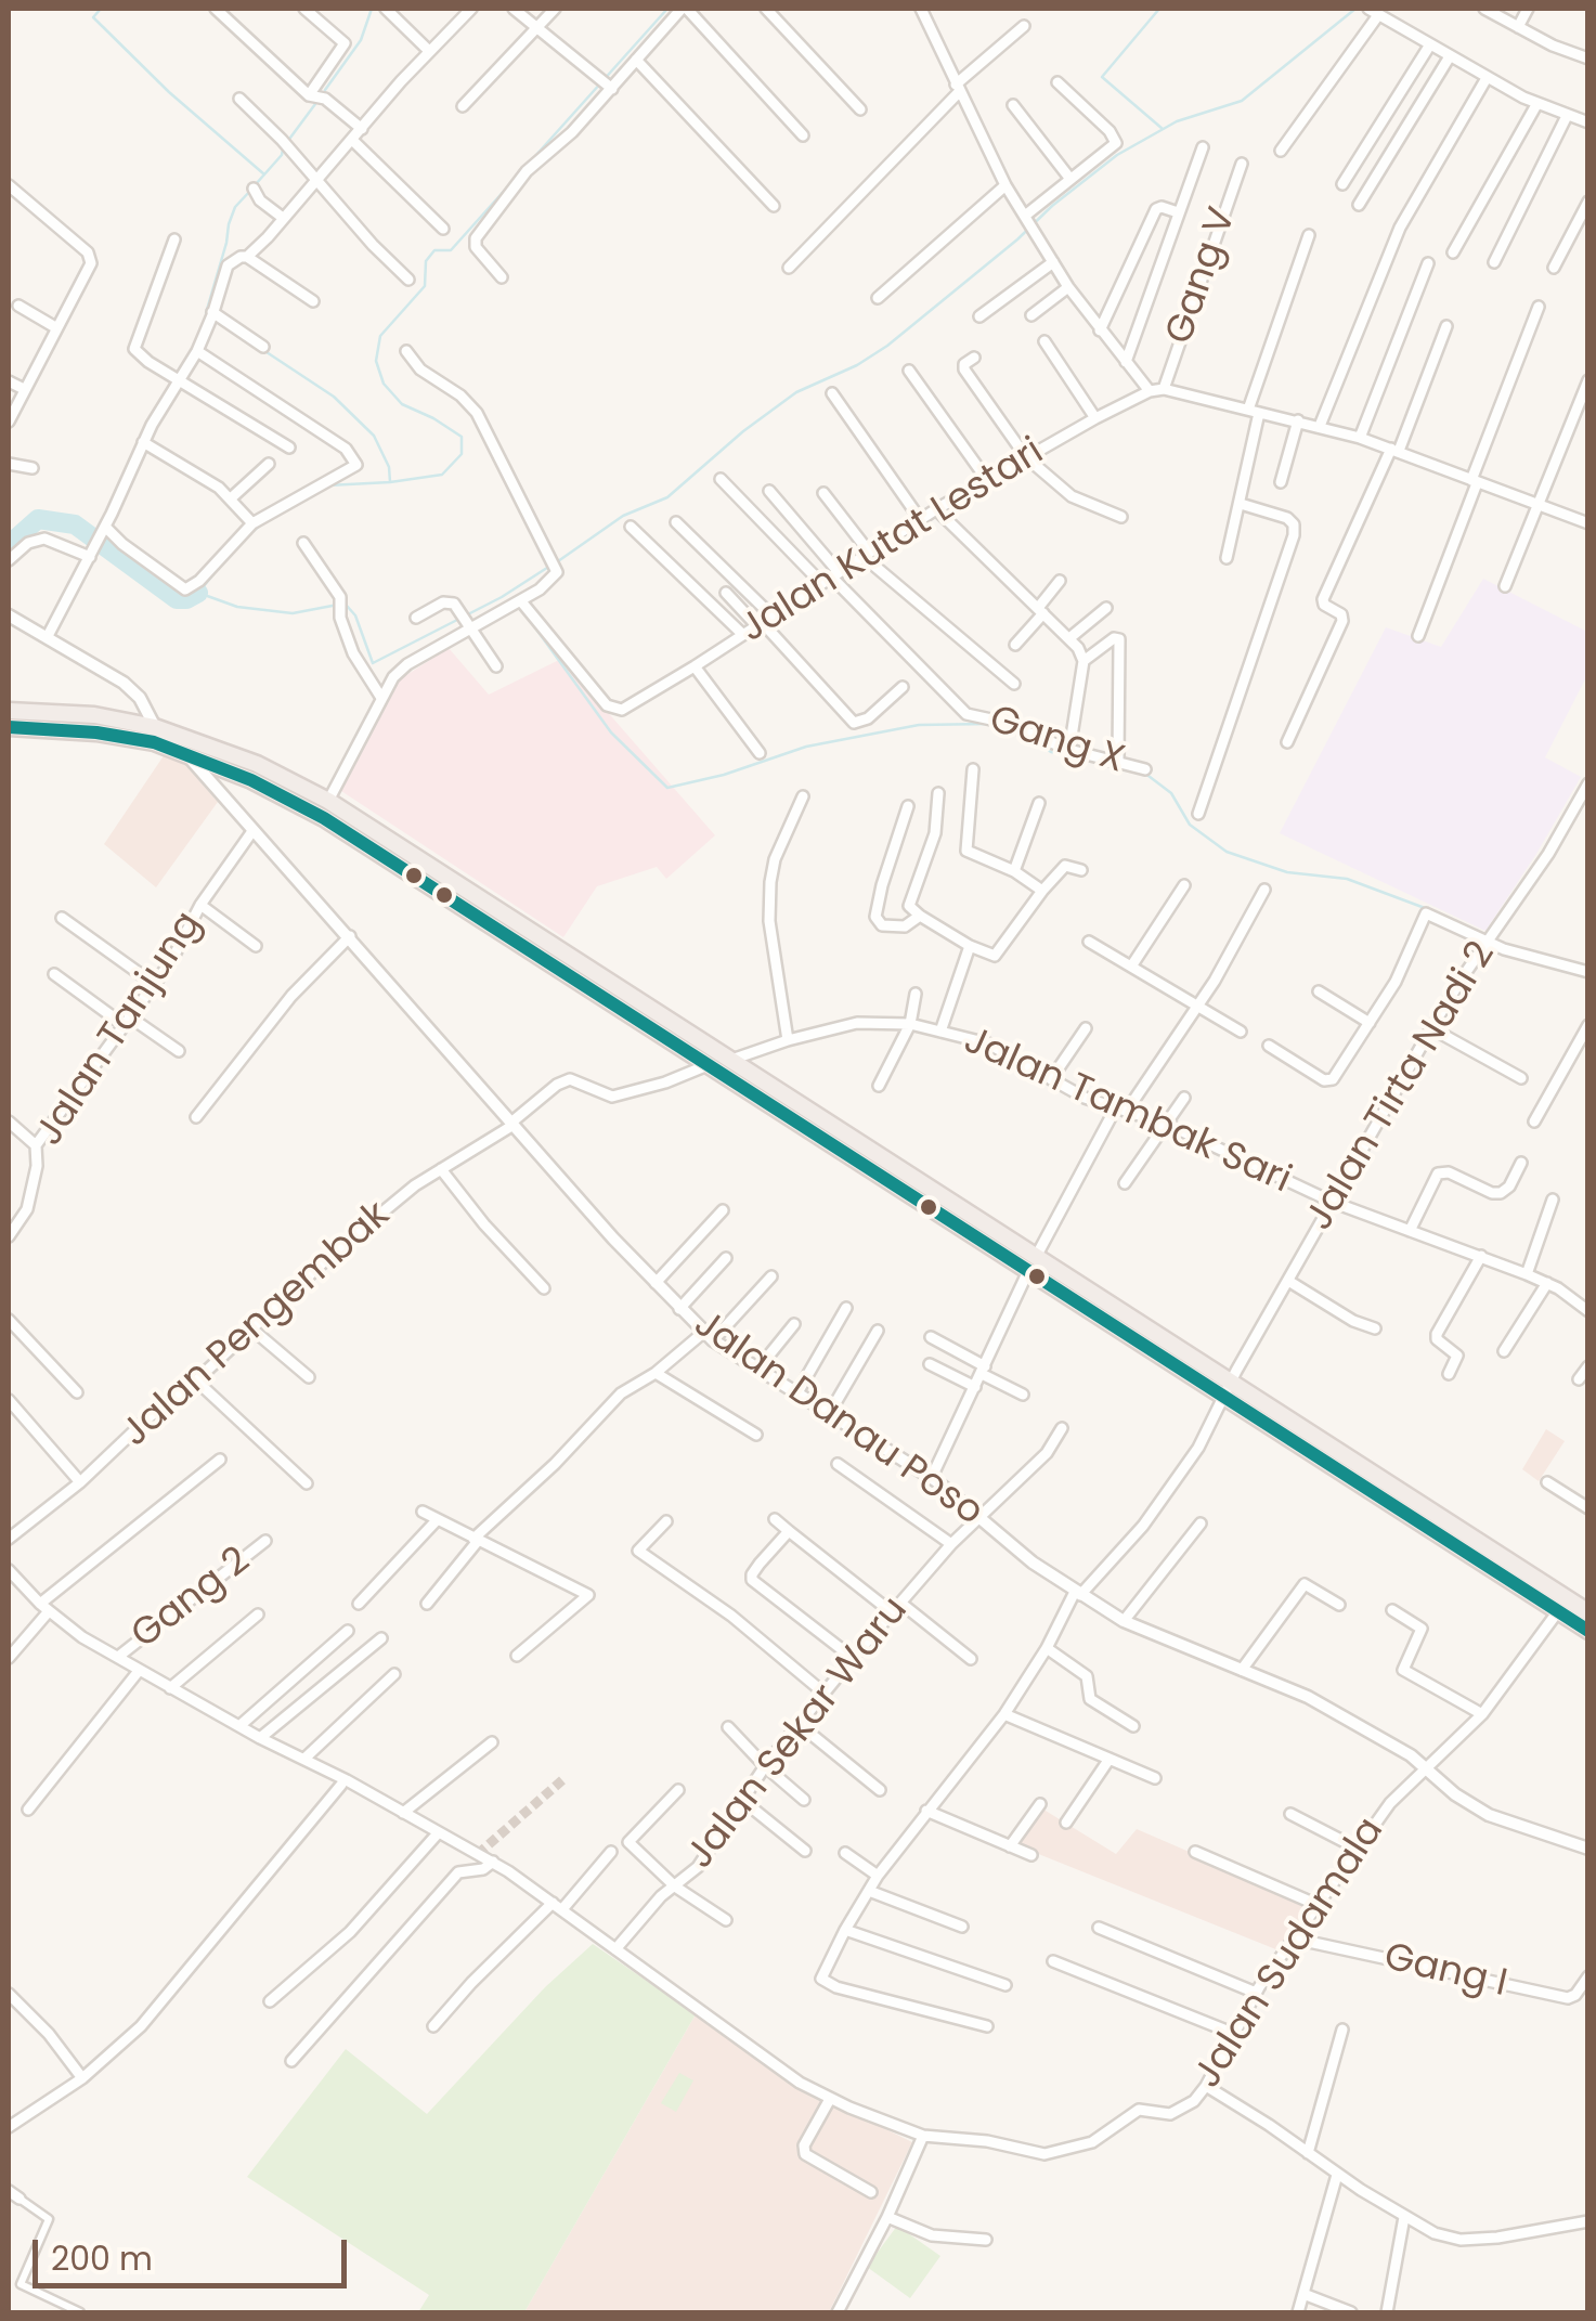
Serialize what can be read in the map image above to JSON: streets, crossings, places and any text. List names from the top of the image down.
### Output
{
  "streets": {
    "street": [
      "Gang V",
      "Jalan Kutat Lestari",
      "Gang X",
      "Jalan Tanjung",
      "Jalan Tirta Nadi 2",
      "Jalan Tambak Sari",
      "Jalan Pengembak",
      "Jalan Danau Poso",
      "Gang 2",
      "Jalan Sekar Waru",
      "Jalan Sudamala",
      "Gang I"
    ]
  },
  "crossings": [
    ["Gang V", "Jalan Kutat Lestari"],
    ["Jalan Kutat Lestari", "Gang X"],
    ["Jalan Tanjung", "Jalan Danau Poso"],
    ["Jalan Tirta Nadi 2", "Jalan Tambak Sari"],
    ["Jalan Tirta Nadi 2", "Jalan Danau Poso"],
    ["Jalan Pengembak", "Jalan Danau Poso"],
    ["Jalan Danau Poso", "Jalan Sekar Waru"],
    ["Jalan Danau Poso", "Jalan Sudamala"],
    ["Jalan Sekar Waru", "Jalan Sudamala"],
    ["Jalan Sudamala", "Gang I"]
  ],
  "scale_bar": "200 m"
}
